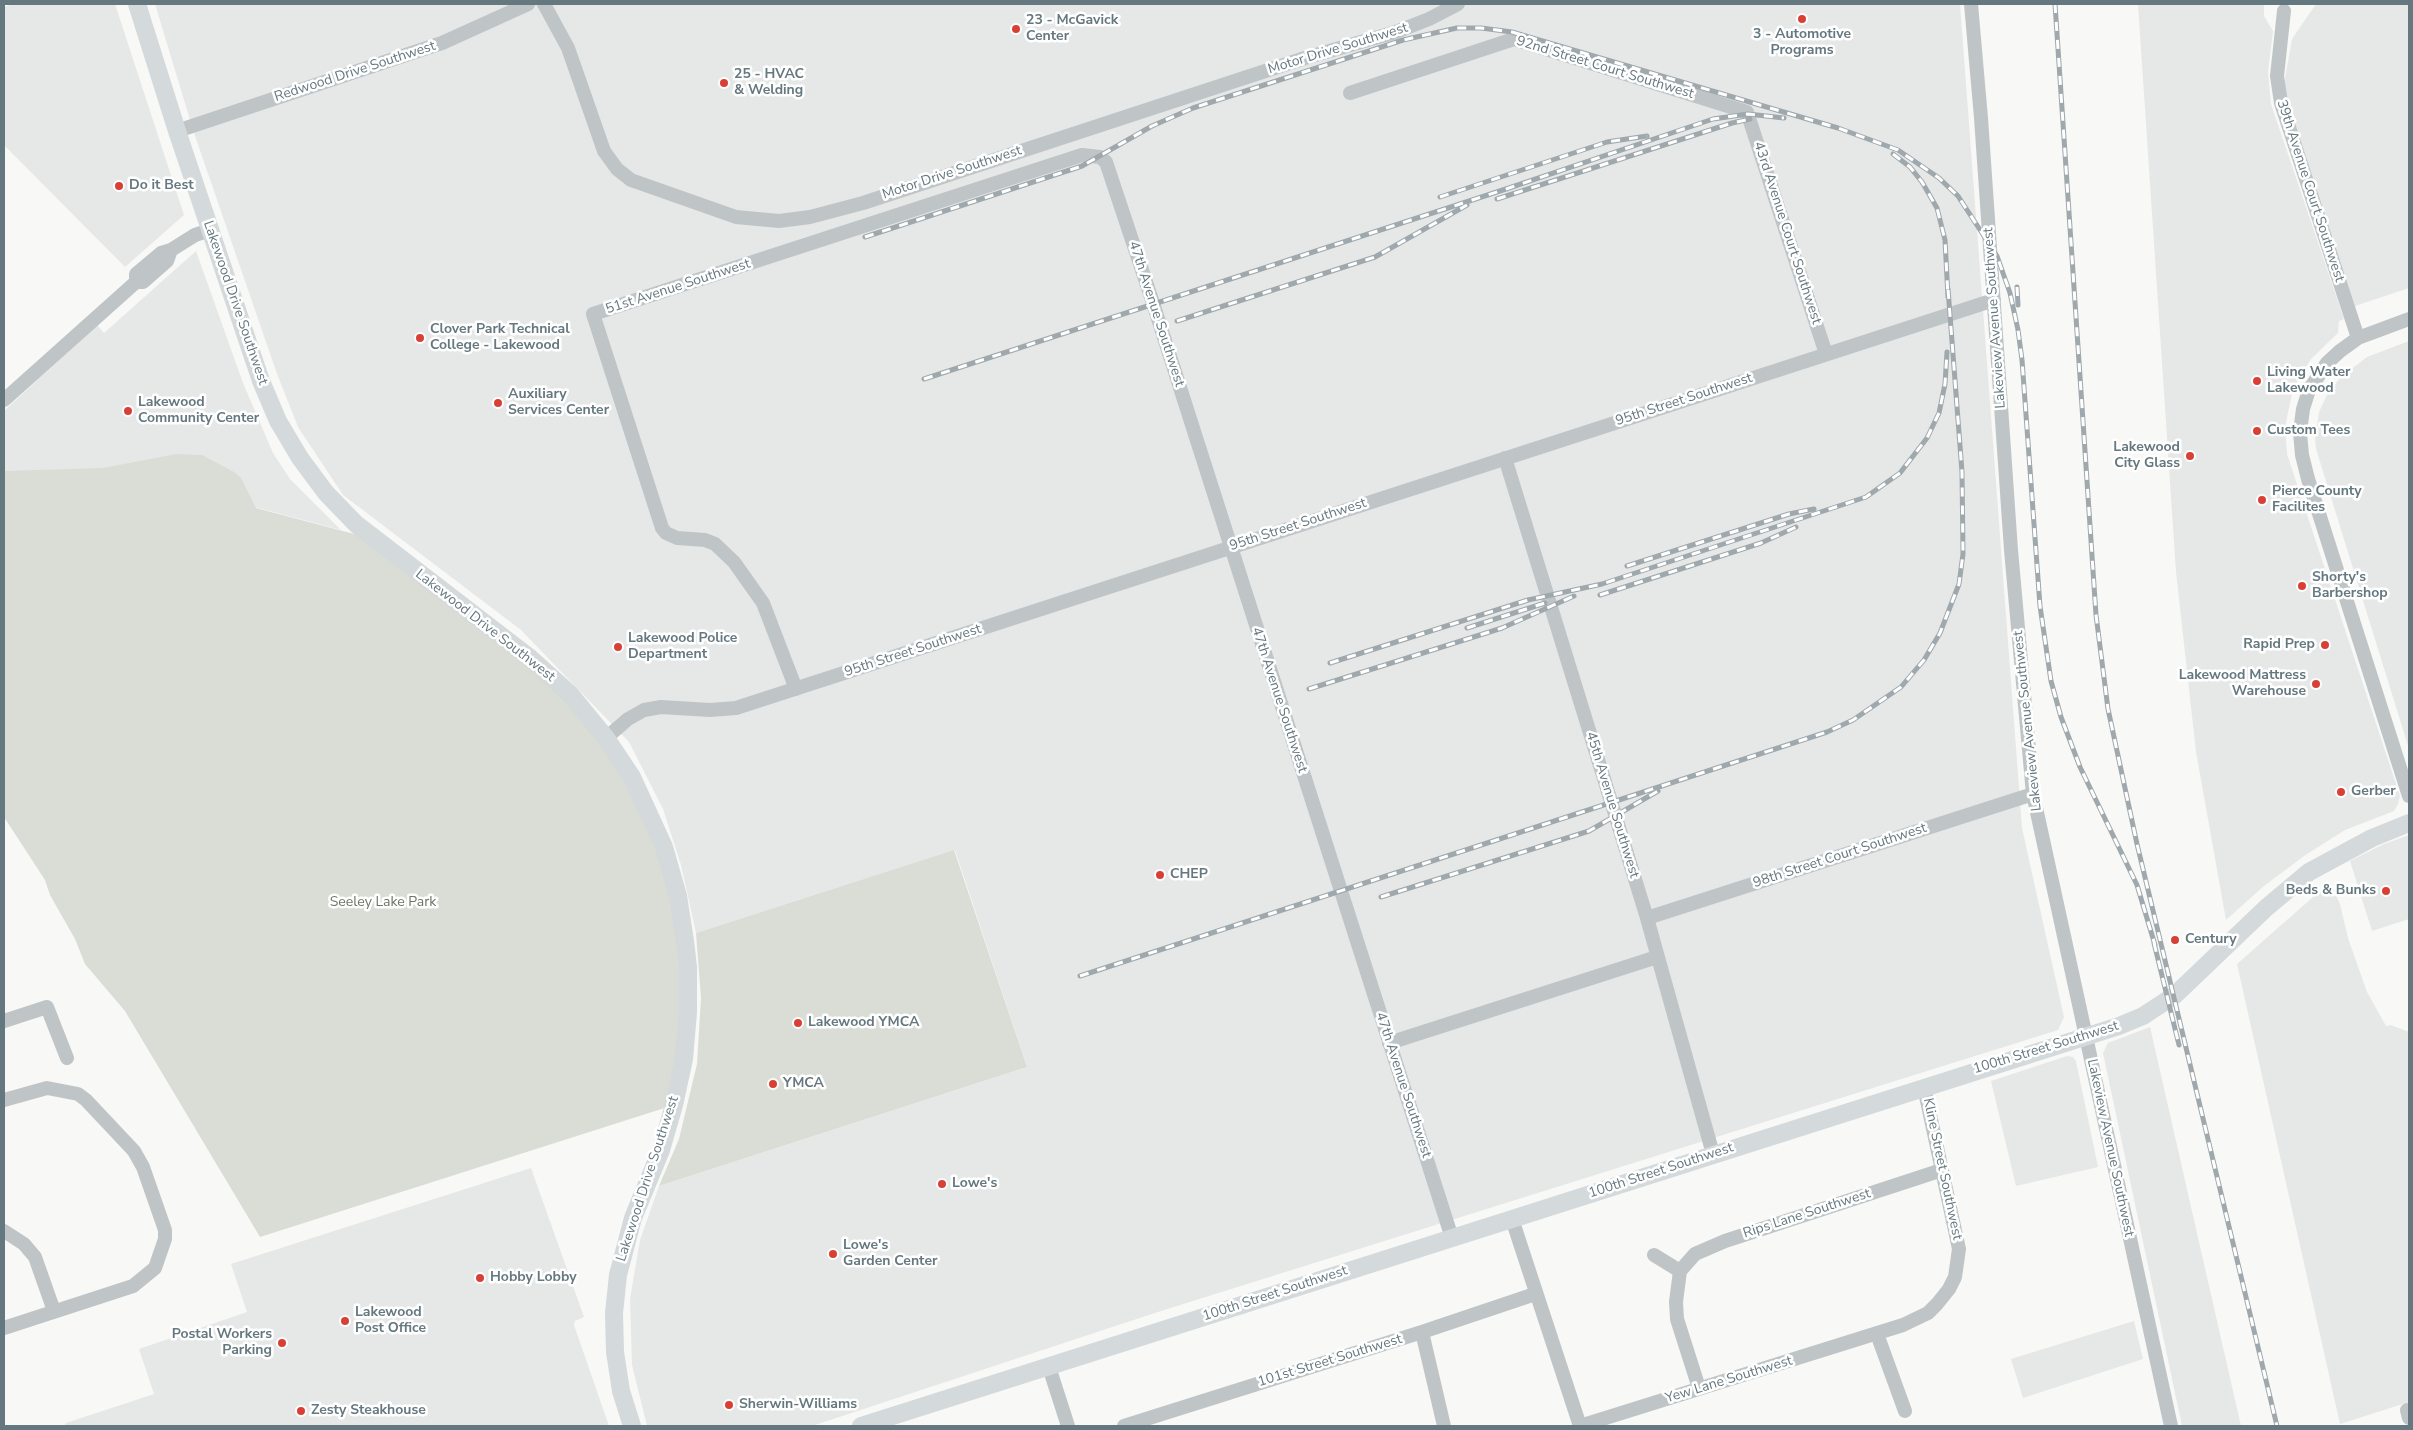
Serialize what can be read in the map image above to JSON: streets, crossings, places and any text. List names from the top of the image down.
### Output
{
  "streets": {
    "main road": ["Lakewood Drive Southwest", "100th Street Southwest"],
    "street": [
      "Motor Drive Southwest",
      "92nd Street Court Southwest",
      "Redwood Drive Southwest",
      "39th Avenue Court Southwest",
      "43rd Avenue Court Southwest",
      "51st Avenue Southwest",
      "47th Avenue Southwest",
      "Lakeview Avenue Southwest",
      "95th Street Southwest",
      "45th Avenue Southwest",
      "98th Street Court Southwest",
      "Kline Street Southwest",
      "Rips Lane Southwest",
      "101st Street Southwest",
      "Yew Lane Southwest"
    ]
  },
  "crossings": [
    ["92nd Street Court Southwest", "43rd Avenue Court Southwest"],
    ["Redwood Drive Southwest", "Lakewood Drive Southwest"],
    ["43rd Avenue Court Southwest", "95th Street Southwest"],
    ["51st Avenue Southwest", "47th Avenue Southwest"],
    ["51st Avenue Southwest", "95th Street Southwest"],
    ["Lakewood Drive Southwest", "95th Street Southwest"],
    ["47th Avenue Southwest", "95th Street Southwest"],
    ["47th Avenue Southwest", "100th Street Southwest"],
    ["Lakeview Avenue Southwest", "95th Street Southwest"],
    ["Lakeview Avenue Southwest", "98th Street Court Southwest"],
    ["Lakeview Avenue Southwest", "100th Street Southwest"],
    ["95th Street Southwest", "45th Avenue Southwest"],
    ["45th Avenue Southwest", "98th Street Court Southwest"],
    ["45th Avenue Southwest", "100th Street Southwest"],
    ["100th Street Southwest", "Kline Street Southwest"],
    ["Kline Street Southwest", "Rips Lane Southwest"],
    ["Kline Street Southwest", "Yew Lane Southwest"]
  ],
  "parks": ["Seeley Lake Park"],
  "places": [
    "3 - Automotive Programs",
    "23 - McGavick Center",
    "25 - HVAC & Welding",
    "Do it Best",
    "Clover Park Technical College - Lakewood",
    "Living Water Lakewood",
    "Auxiliary Services Center",
    "Lakewood Community Center",
    "Custom Tees",
    "Lakewood City Glass",
    "Pierce County Facilites",
    "Shorty's Barbershop",
    "Rapid Prep",
    "Lakewood Police Department",
    "Lakewood Mattress Warehouse",
    "Gerber",
    "CHEP",
    "Beds & Bunks",
    "Century",
    "Lakewood YMCA",
    "YMCA",
    "Lowe's",
    "Lowe's Garden Center",
    "Hobby Lobby",
    "Lakewood Post Office",
    "Postal Workers Parking",
    "Sherwin-Williams",
    "Zesty Steakhouse"
  ]
}
